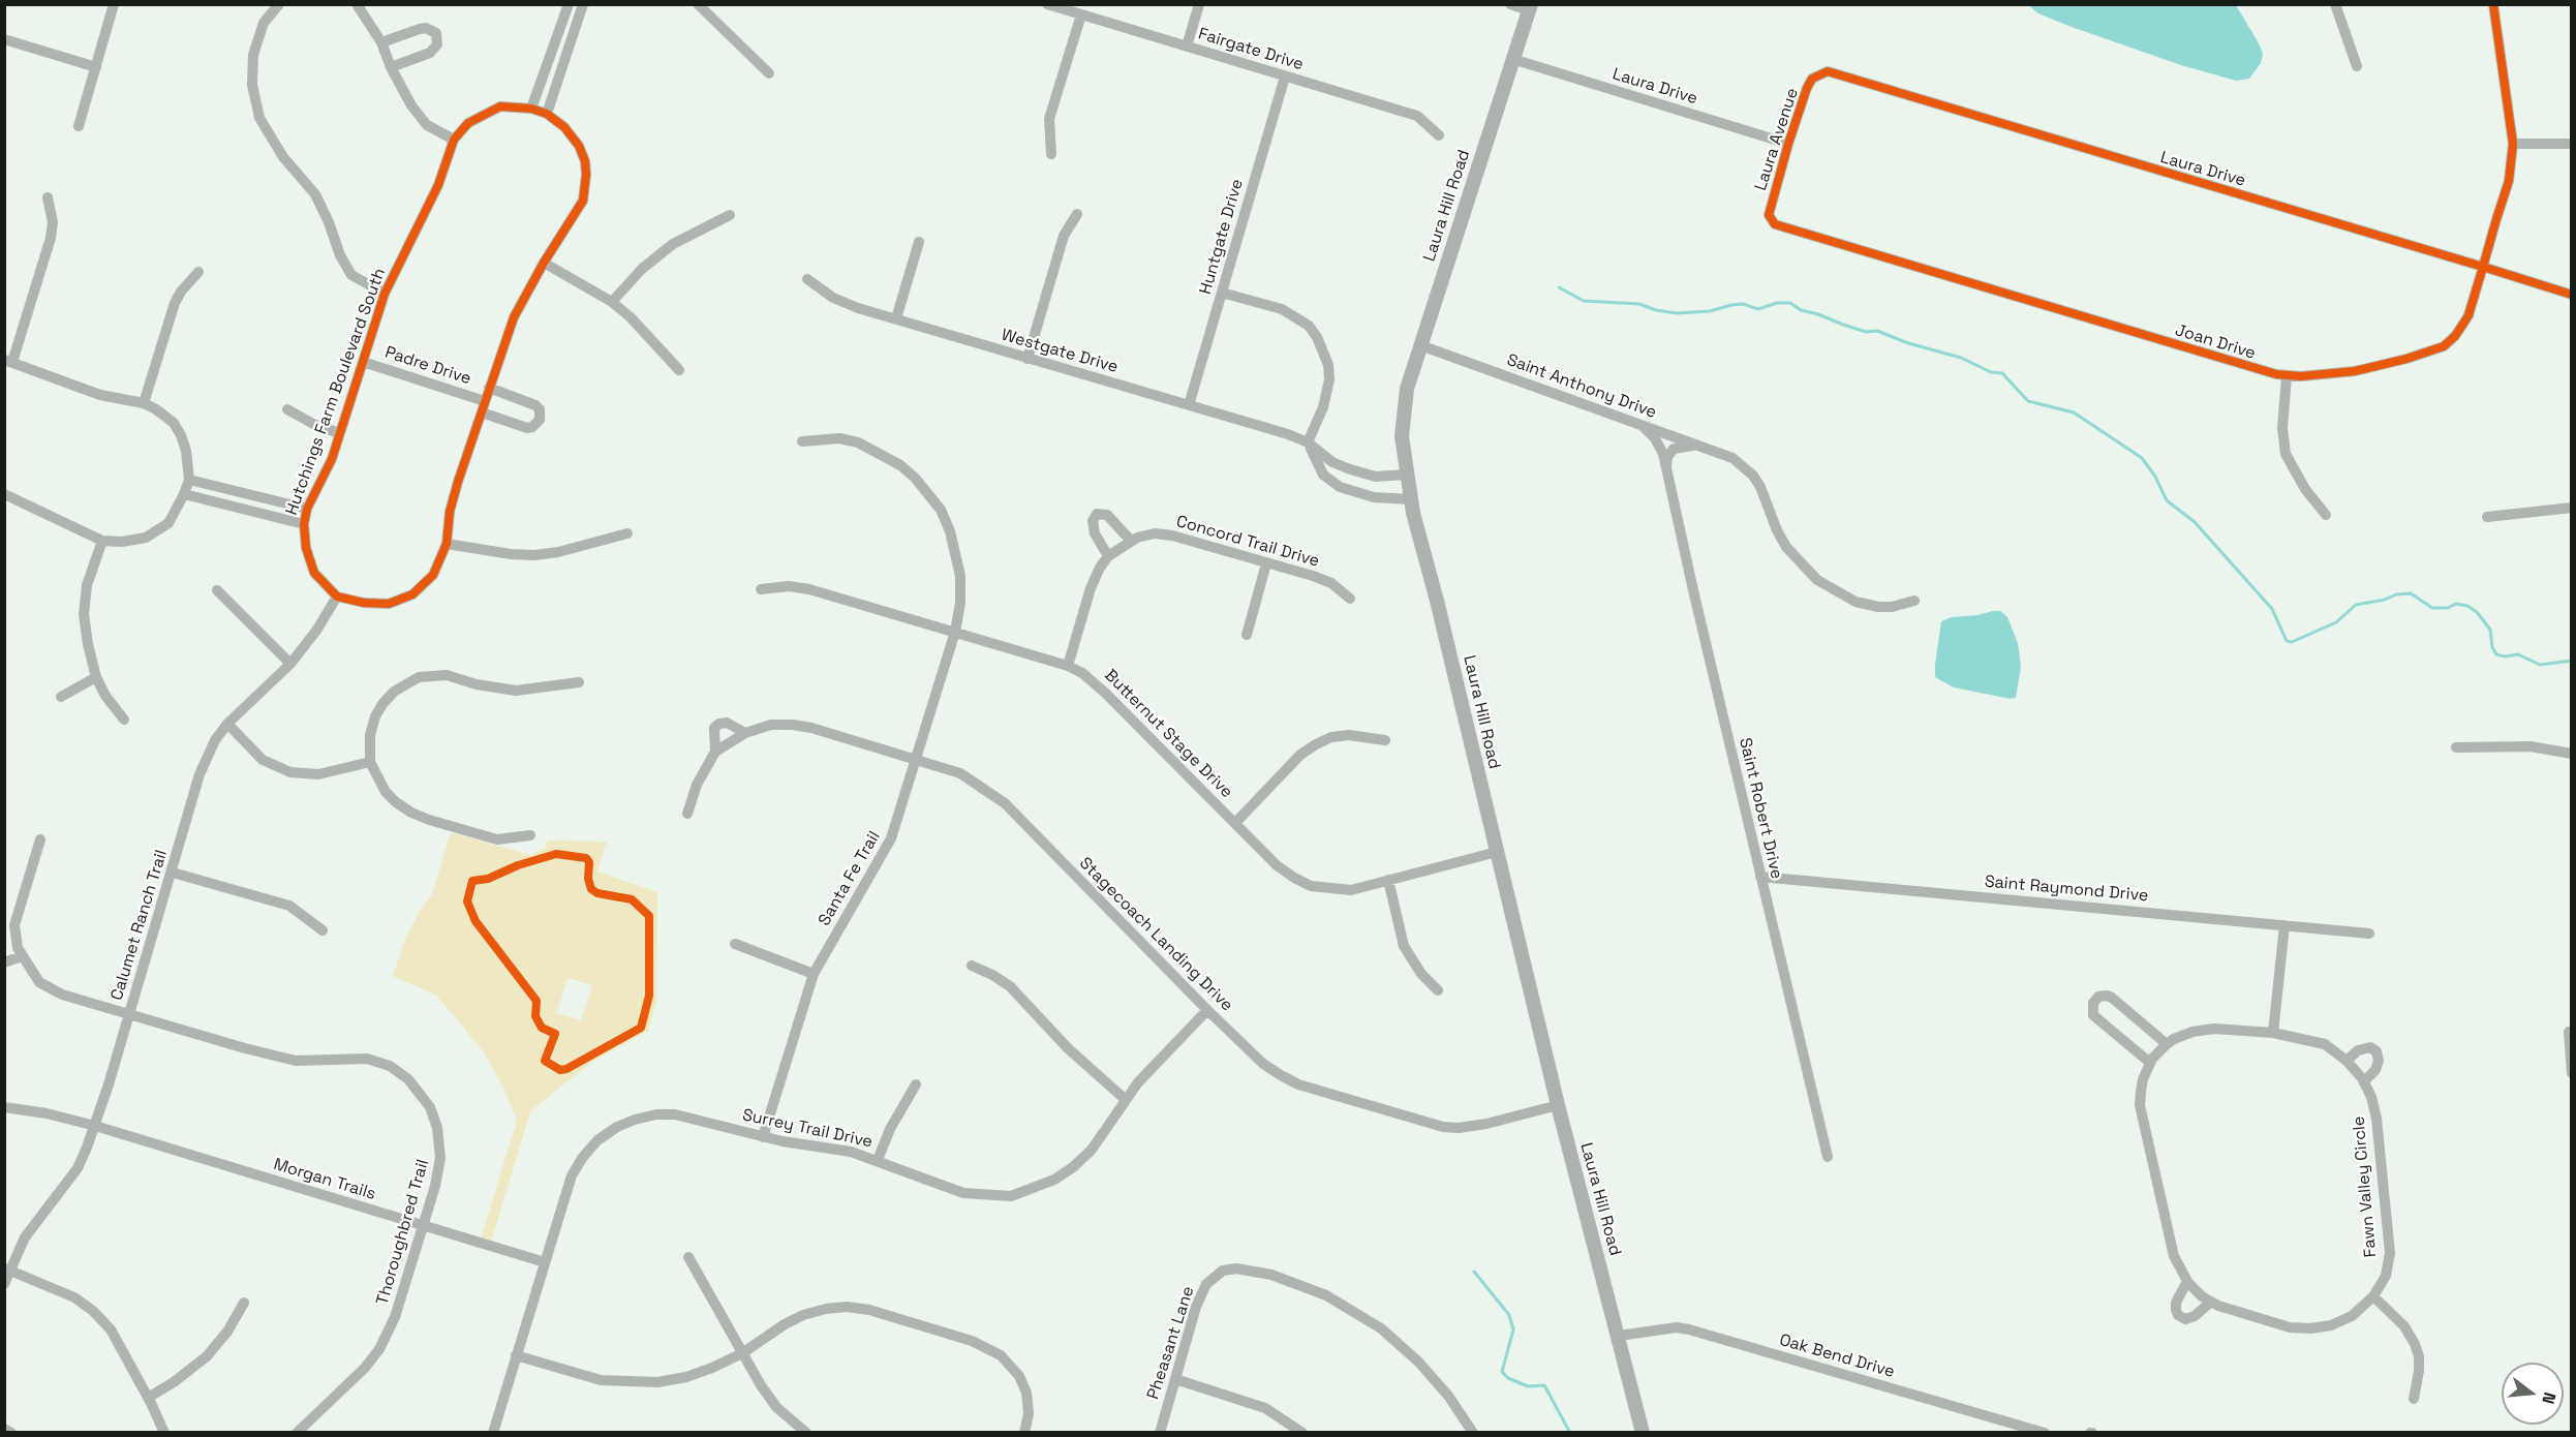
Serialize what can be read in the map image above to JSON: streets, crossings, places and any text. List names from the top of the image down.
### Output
{
  "streets": {
    "main road": ["Laura Hill Road"],
    "street": [
      "Fairgate Drive",
      "Laura Drive",
      "Laura Avenue",
      "Huntgate Drive",
      "Joan Drive",
      "Westgate Drive",
      "Padre Drive",
      "Saint Anthony Drive",
      "Hutchings Farm Boulevard South",
      "Concord Trail Drive",
      "Butternut Stage Drive",
      "Saint Robert Drive",
      "Santa Fe Trail",
      "Saint Raymond Drive",
      "Calumet Ranch Trail",
      "Stagecoach Landing Drive",
      "Surrey Trail Drive",
      "Morgan Trails",
      "Fawn Valley Circle",
      "Thoroughbred Trail",
      "Pheasant Lane",
      "Oak Bend Drive"
    ]
  },
  "crossings": [
    ["Fairgate Drive", "Huntgate Drive"],
    ["Laura Drive", "Laura Avenue"],
    ["Laura Drive", "Laura Hill Road"],
    ["Laura Drive", "Joan Drive"],
    ["Laura Avenue", "Joan Drive"],
    ["Laura Hill Road", "Westgate Drive"],
    ["Laura Hill Road", "Saint Anthony Drive"],
    ["Laura Hill Road", "Butternut Stage Drive"],
    ["Laura Hill Road", "Stagecoach Landing Drive"],
    ["Laura Hill Road", "Oak Bend Drive"],
    ["Huntgate Drive", "Westgate Drive"],
    ["Padre Drive", "Hutchings Farm Boulevard South"],
    ["Saint Anthony Drive", "Saint Robert Drive"],
    ["Hutchings Farm Boulevard South", "Calumet Ranch Trail"],
    ["Concord Trail Drive", "Butternut Stage Drive"],
    ["Butternut Stage Drive", "Santa Fe Trail"],
    ["Saint Robert Drive", "Saint Raymond Drive"],
    ["Santa Fe Trail", "Stagecoach Landing Drive"],
    ["Santa Fe Trail", "Surrey Trail Drive"],
    ["Calumet Ranch Trail", "Morgan Trails"],
    ["Calumet Ranch Trail", "Thoroughbred Trail"],
    ["Stagecoach Landing Drive", "Surrey Trail Drive"],
    ["Surrey Trail Drive", "Morgan Trails"],
    ["Morgan Trails", "Thoroughbred Trail"]
  ],
  "north": "right"
}
